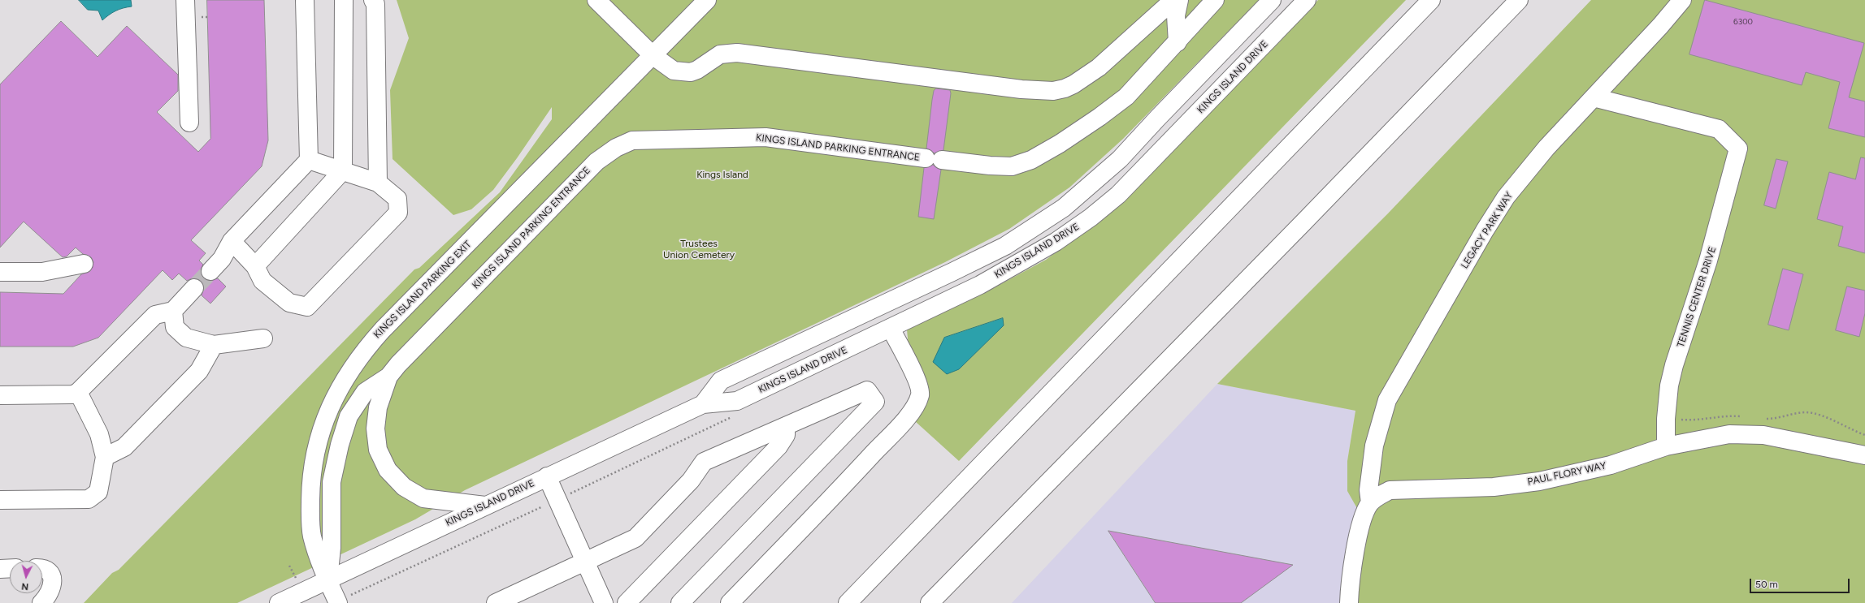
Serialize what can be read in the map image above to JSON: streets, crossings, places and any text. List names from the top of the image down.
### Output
{
  "streets": {
    "main road": [
      "KINGS ISLAND DRIVE",
      "KINGS ISLAND PARKING ENTRANCE",
      "LEGACY PARK WAY",
      "KINGS ISLAND PARKING EXIT",
      "TENNIS CENTER DRIVE",
      "PAUL FLORY WAY"
    ]
  },
  "crossings": [
    ["KINGS ISLAND DRIVE", "KINGS ISLAND PARKING ENTRANCE"],
    ["KINGS ISLAND DRIVE", "KINGS ISLAND PARKING EXIT"],
    ["KINGS ISLAND PARKING ENTRANCE", "KINGS ISLAND PARKING EXIT"],
    ["LEGACY PARK WAY", "TENNIS CENTER DRIVE"],
    ["LEGACY PARK WAY", "PAUL FLORY WAY"],
    ["TENNIS CENTER DRIVE", "PAUL FLORY WAY"]
  ],
  "parks": ["Kings Island", "Trustees Union Cemetery"],
  "house_numbers": ["6300"],
  "scale_bar": "50 m",
  "north": "bottom"
}
